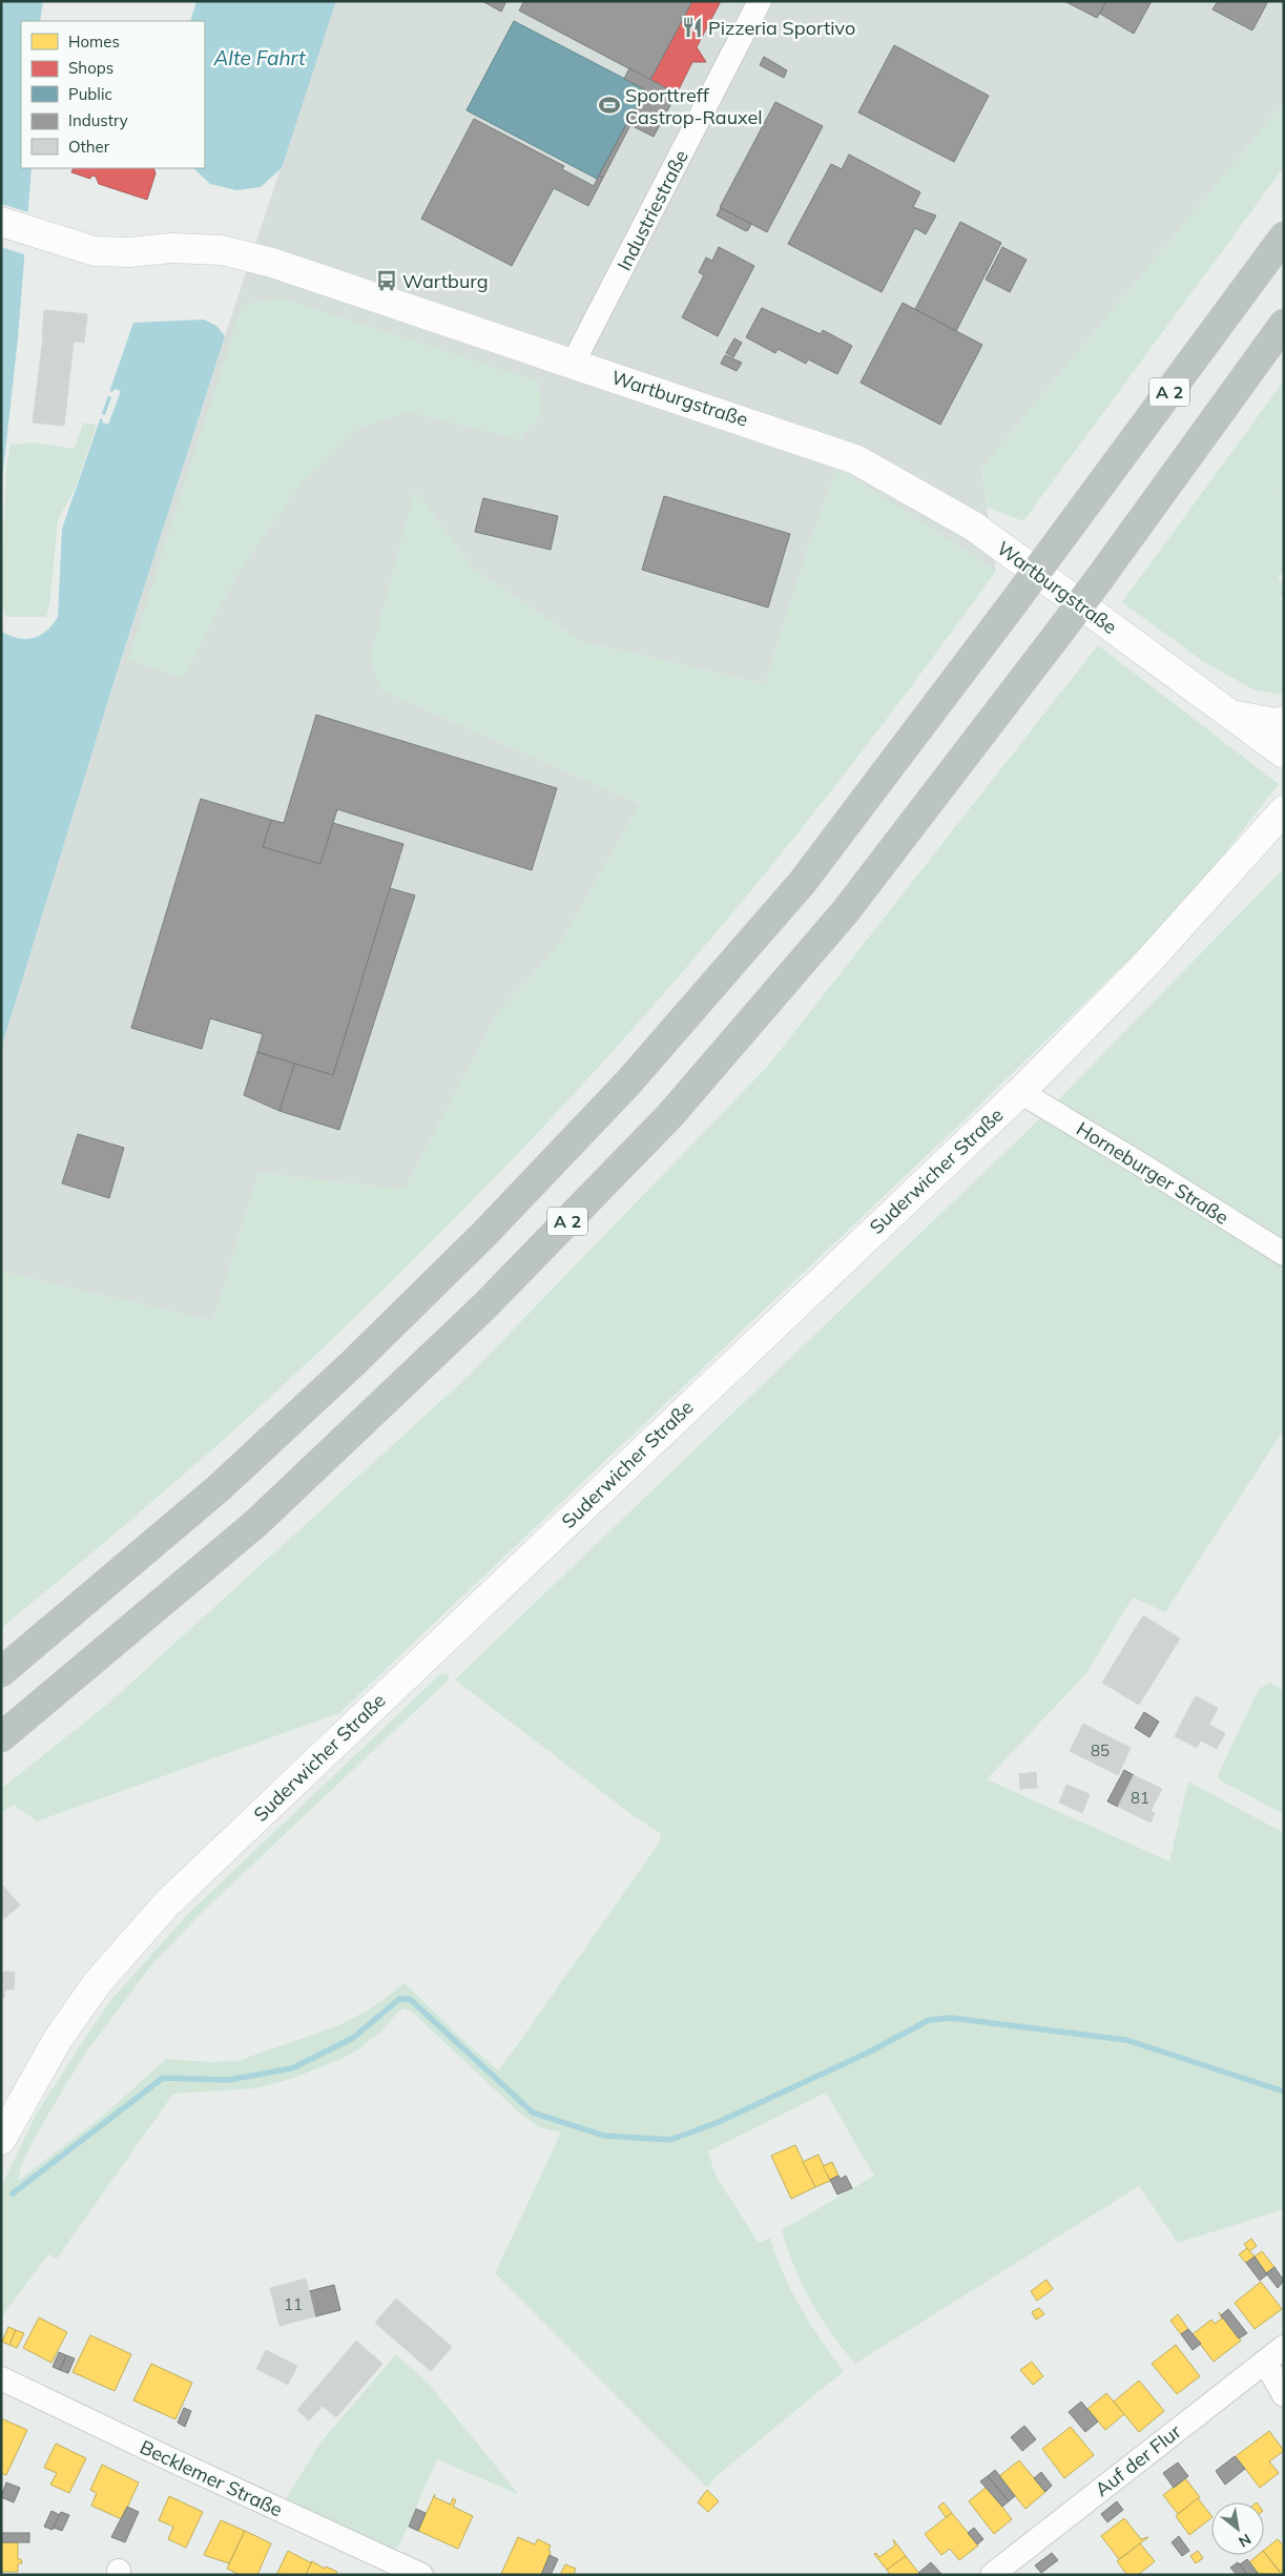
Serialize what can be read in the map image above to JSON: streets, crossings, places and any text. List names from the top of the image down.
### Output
{
  "streets": {
    "highway": ["A 2"],
    "main road": ["Wartburgstraße", "Suderwicher Straße"],
    "street": [
      "Industriestraße",
      "Horneburger Straße",
      "Auf der Flur",
      "Becklemer Straße"
    ]
  },
  "crossings": [
    ["Industriestraße", "Wartburgstraße"],
    ["Suderwicher Straße", "Horneburger Straße"]
  ],
  "water": ["Alte Fahrt"],
  "places": {
    "restaurant": ["Pizzeria Sportivo"],
    "sports": ["Sporttreff Castrop-Rauxel"],
    "bus stop": ["Wartburg"]
  },
  "house_numbers": ["85", "81", "11"],
  "legend": [
    "Homes",
    "Shops",
    "Public",
    "Industry",
    "Other"
  ],
  "north": "bottom right"
}
